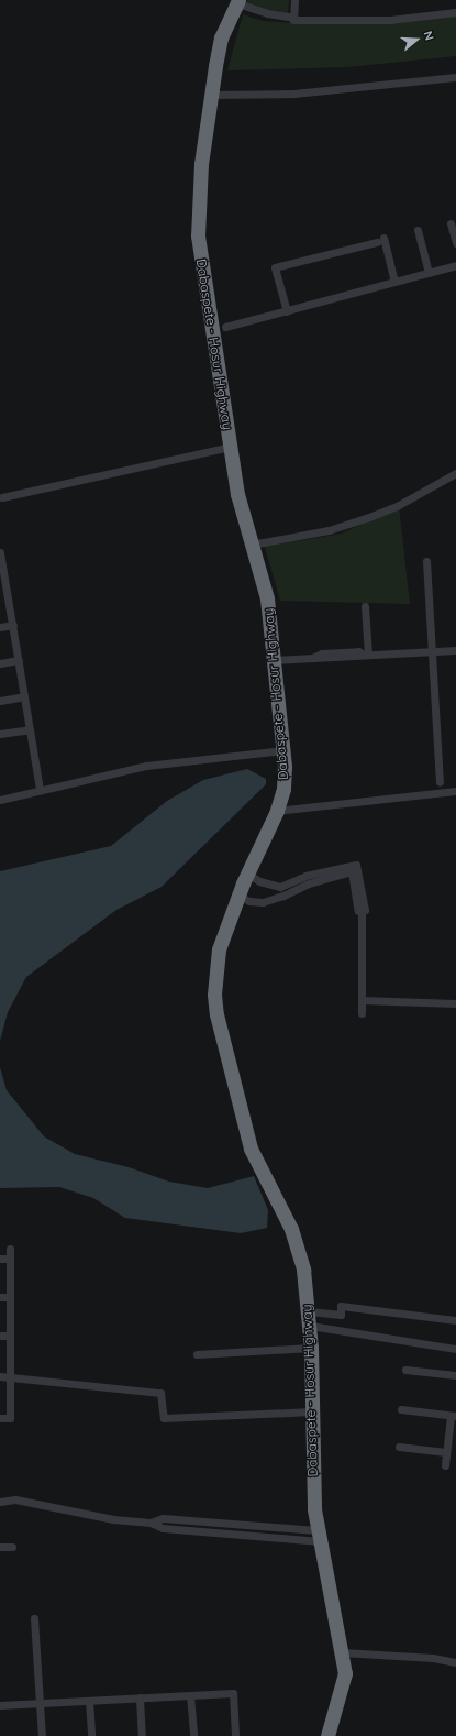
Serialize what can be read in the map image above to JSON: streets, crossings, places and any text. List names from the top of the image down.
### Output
{
  "streets": {
    "highway": ["Dabaspete - Hosur Highway"]
  },
  "north": "right"
}
